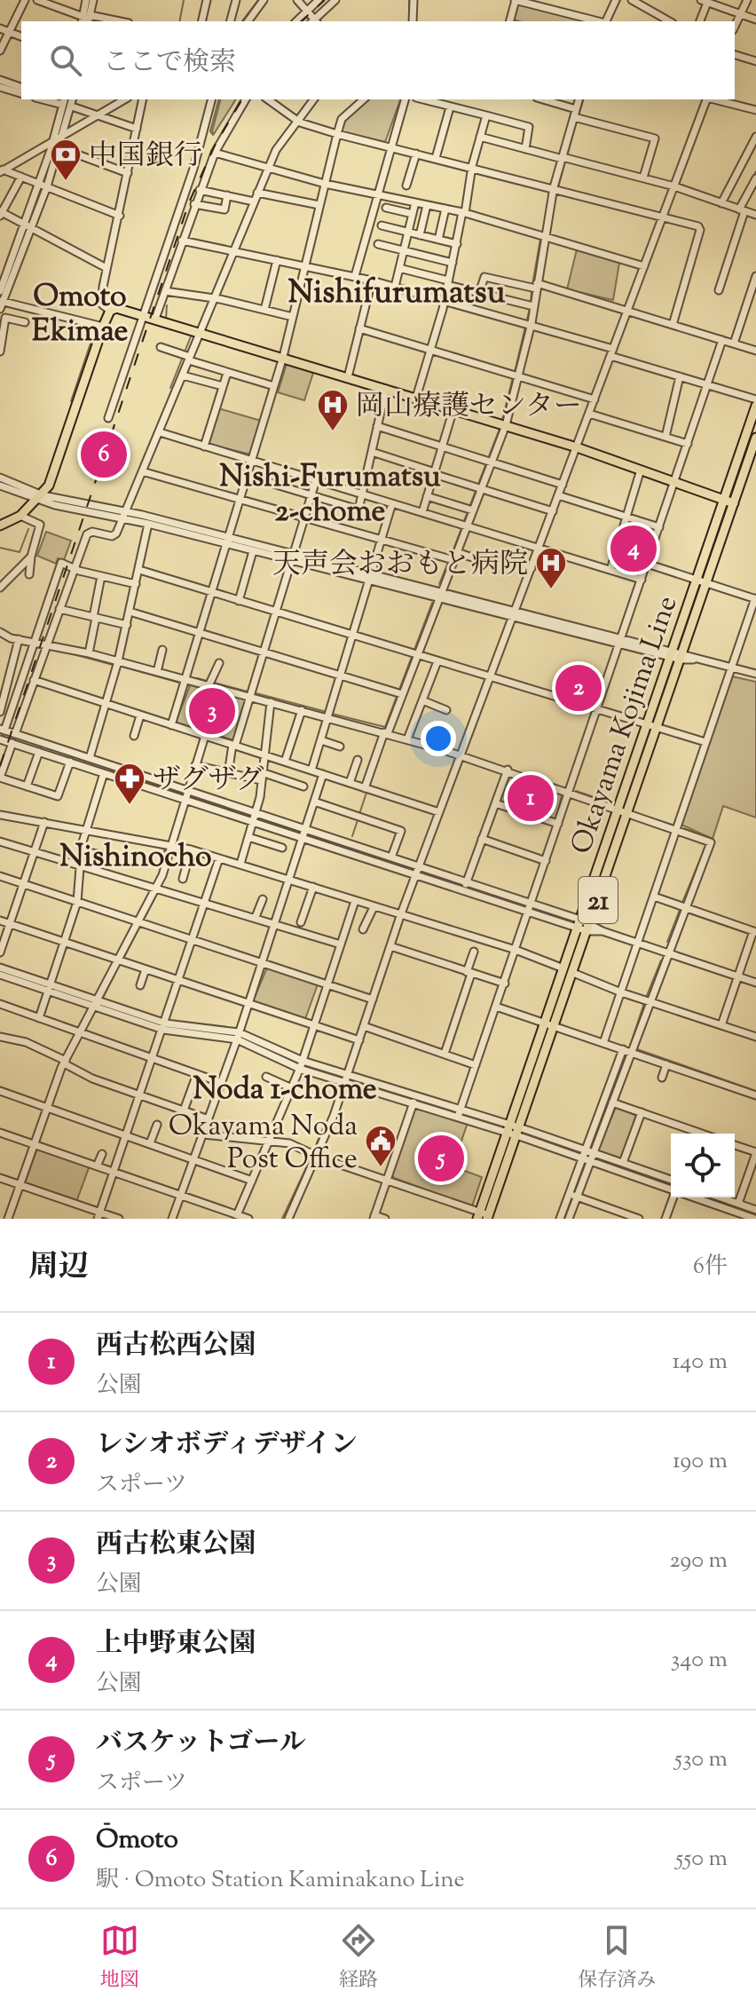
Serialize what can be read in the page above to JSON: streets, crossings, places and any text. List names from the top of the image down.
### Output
{
  "streets": {
    "main road": ["Okayama Kojima Line", "21"]
  },
  "districts": [
    "Nishifurumatsu",
    "Omoto Ekimae",
    "Nishi-Furumatsu 2-chome",
    "Nishinocho",
    "Noda 1-chome"
  ],
  "places": {
    "bank": ["中国銀行"],
    "hospital": ["岡山療護センター", "天声会おおもと病院"],
    "pharmacy": ["ザグザグ"],
    "public building": ["Okayama Noda Post Office"]
  },
  "page": {
    "search": "ここで検索",
    "pins": [
      "6",
      "4",
      "2",
      "3",
      "1",
      "5"
    ],
    "heading": ["周辺", "6件"],
    "list": [
      {
        "mark": "1",
        "name": "西古松西公園",
        "note": "公園",
        "value": "140 m"
      },
      {
        "mark": "2",
        "name": "レシオボディデザイン",
        "note": "スポーツ",
        "value": "190 m"
      },
      {
        "mark": "3",
        "name": "西古松東公園",
        "note": "公園",
        "value": "290 m"
      },
      {
        "mark": "4",
        "name": "上中野東公園",
        "note": "公園",
        "value": "340 m"
      },
      {
        "mark": "5",
        "name": "バスケットゴール",
        "note": "スポーツ",
        "value": "530 m"
      },
      {
        "mark": "6",
        "name": "Ōmoto",
        "note": "駅 · Omoto Station Kaminakano Line",
        "value": "550 m"
      }
    ],
    "nav": ["地図", "経路", "保存済み"]
  }
}
